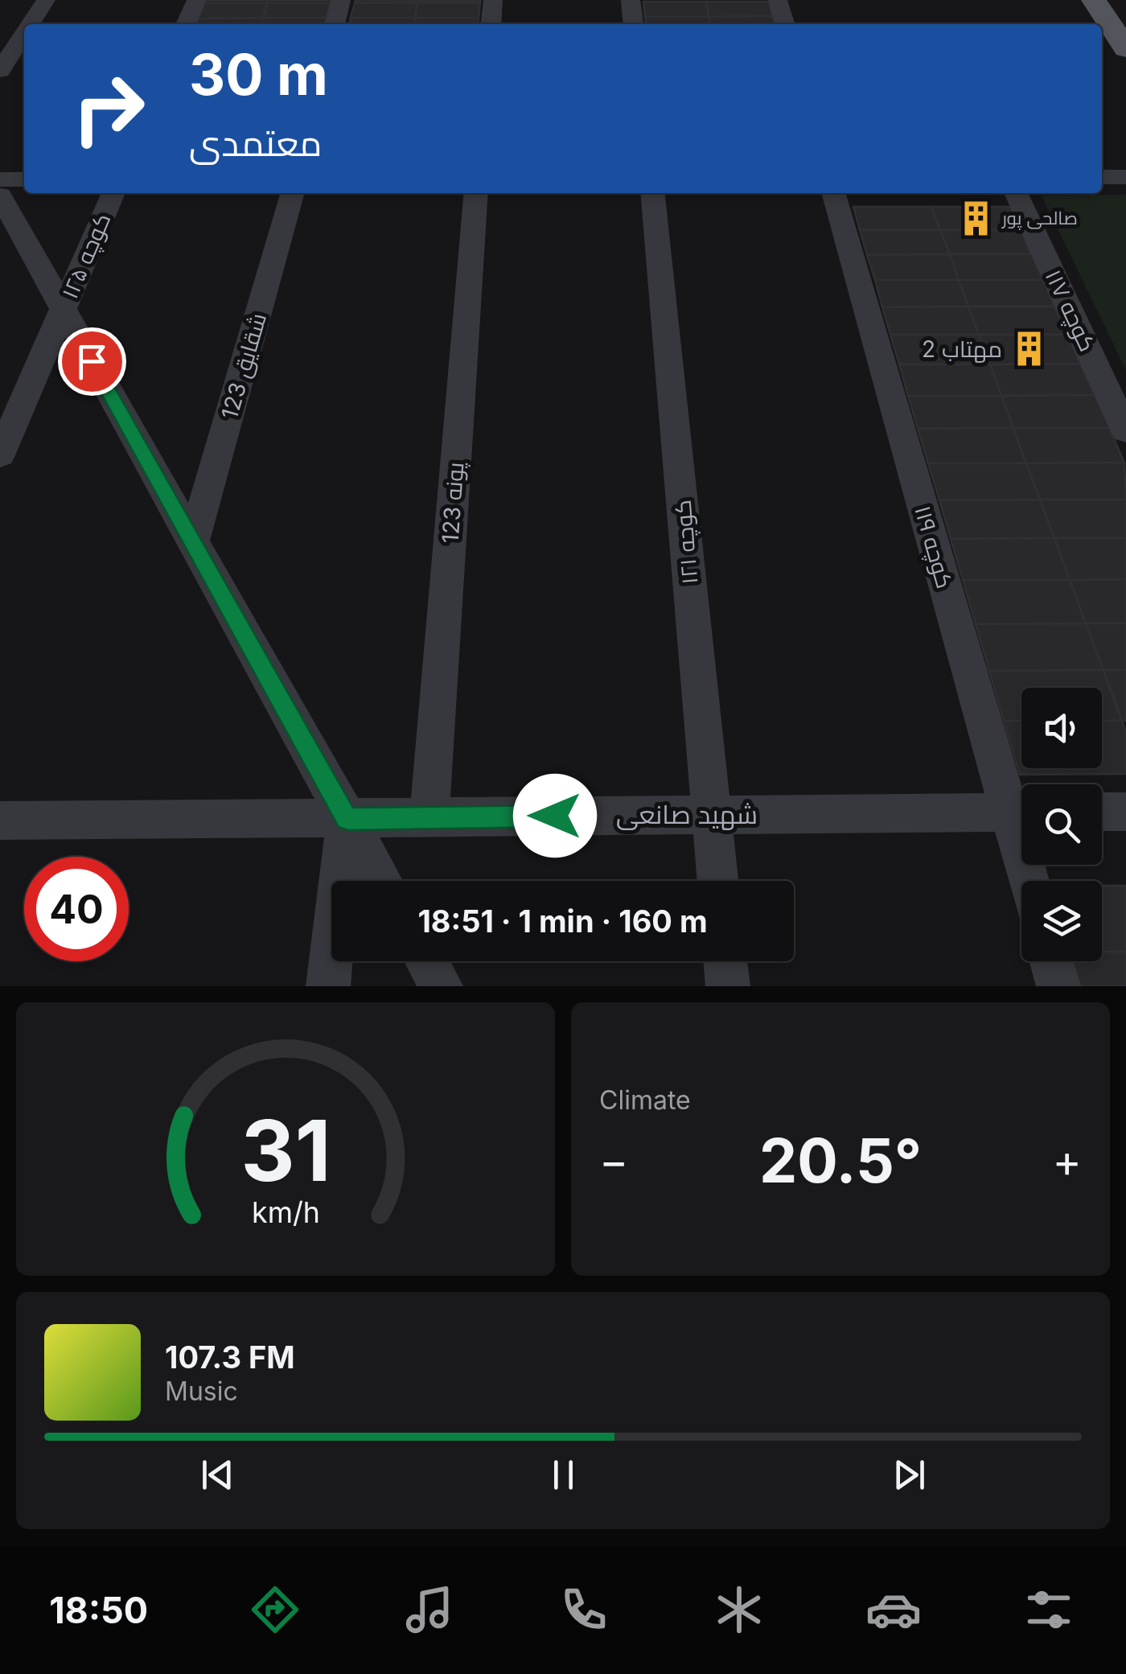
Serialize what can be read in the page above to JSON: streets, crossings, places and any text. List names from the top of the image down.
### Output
{
  "streets": {
    "street": [
      "کوچه ۱۲۵",
      "کوچه ۱۱۷",
      "123 شقایق",
      "123 پونه",
      "کوچه ۱۲۱",
      "کوچه ۱۱۹",
      "شهید صانعی"
    ]
  },
  "crossings": [
    ["123 پونه", "شهید صانعی"],
    ["کوچه ۱۲۱", "شهید صانعی"]
  ],
  "places": {
    "building": ["صالحی پور", "مهتاب 2"]
  },
  "page": {
    "turn": ["30 m", "معتمدی"],
    "limit": "40",
    "trip": "18:51 · 1 min · 160 m",
    "tile": "Climate",
    "heat": ["−", "20.5°", "+"],
    "song": ["107.3 FM", "Music"],
    "tabs": "18:50",
    "gauge": ["31", "km/h"]
  }
}
